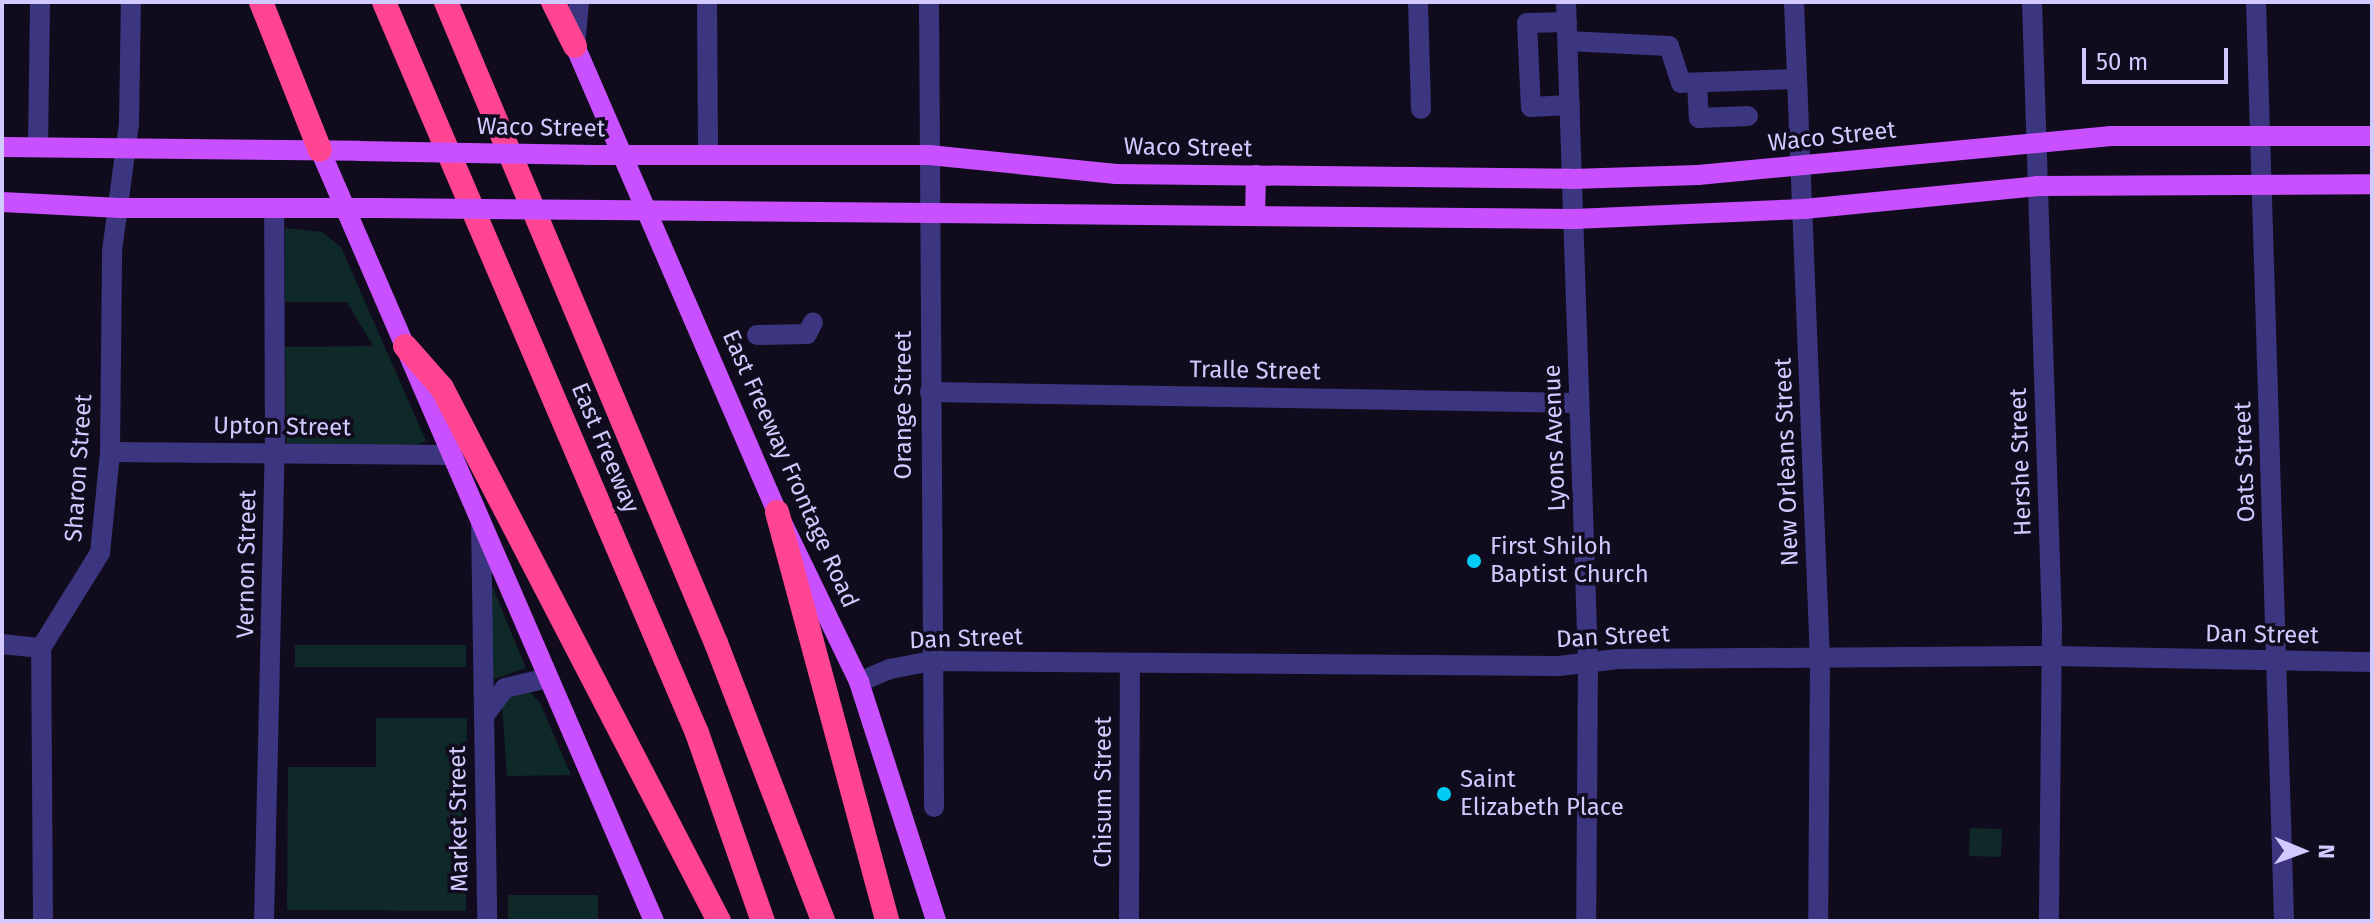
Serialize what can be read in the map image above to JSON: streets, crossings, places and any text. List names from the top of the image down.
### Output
{
  "streets": {
    "highway": ["East Freeway"],
    "main road": ["Waco Street", "East Freeway Frontage Road"],
    "street": [
      "Tralle Street",
      "Orange Street",
      "Upton Street",
      "Lyons Avenue",
      "New Orleans Street",
      "Hershe Street",
      "Oats Street",
      "Sharon Street",
      "Vernon Street",
      "Dan Street",
      "Chisum Street",
      "Market Street"
    ]
  },
  "crossings": [
    ["Waco Street", "Orange Street"],
    ["Waco Street", "Lyons Avenue"],
    ["Waco Street", "New Orleans Street"],
    ["Waco Street", "Hershe Street"],
    ["Waco Street", "Oats Street"],
    ["Waco Street", "Sharon Street"],
    ["Waco Street", "East Freeway Frontage Road"],
    ["Tralle Street", "Orange Street"],
    ["Tralle Street", "Lyons Avenue"],
    ["Orange Street", "Dan Street"],
    ["Upton Street", "Sharon Street"],
    ["Upton Street", "Vernon Street"],
    ["Lyons Avenue", "Dan Street"],
    ["New Orleans Street", "Dan Street"],
    ["Hershe Street", "Dan Street"],
    ["Oats Street", "Dan Street"],
    ["East Freeway Frontage Road", "Dan Street"],
    ["Dan Street", "Chisum Street"]
  ],
  "places": ["First Shiloh Baptist Church", "Saint Elizabeth Place"],
  "scale_bar": "50 m",
  "north": "right"
}
